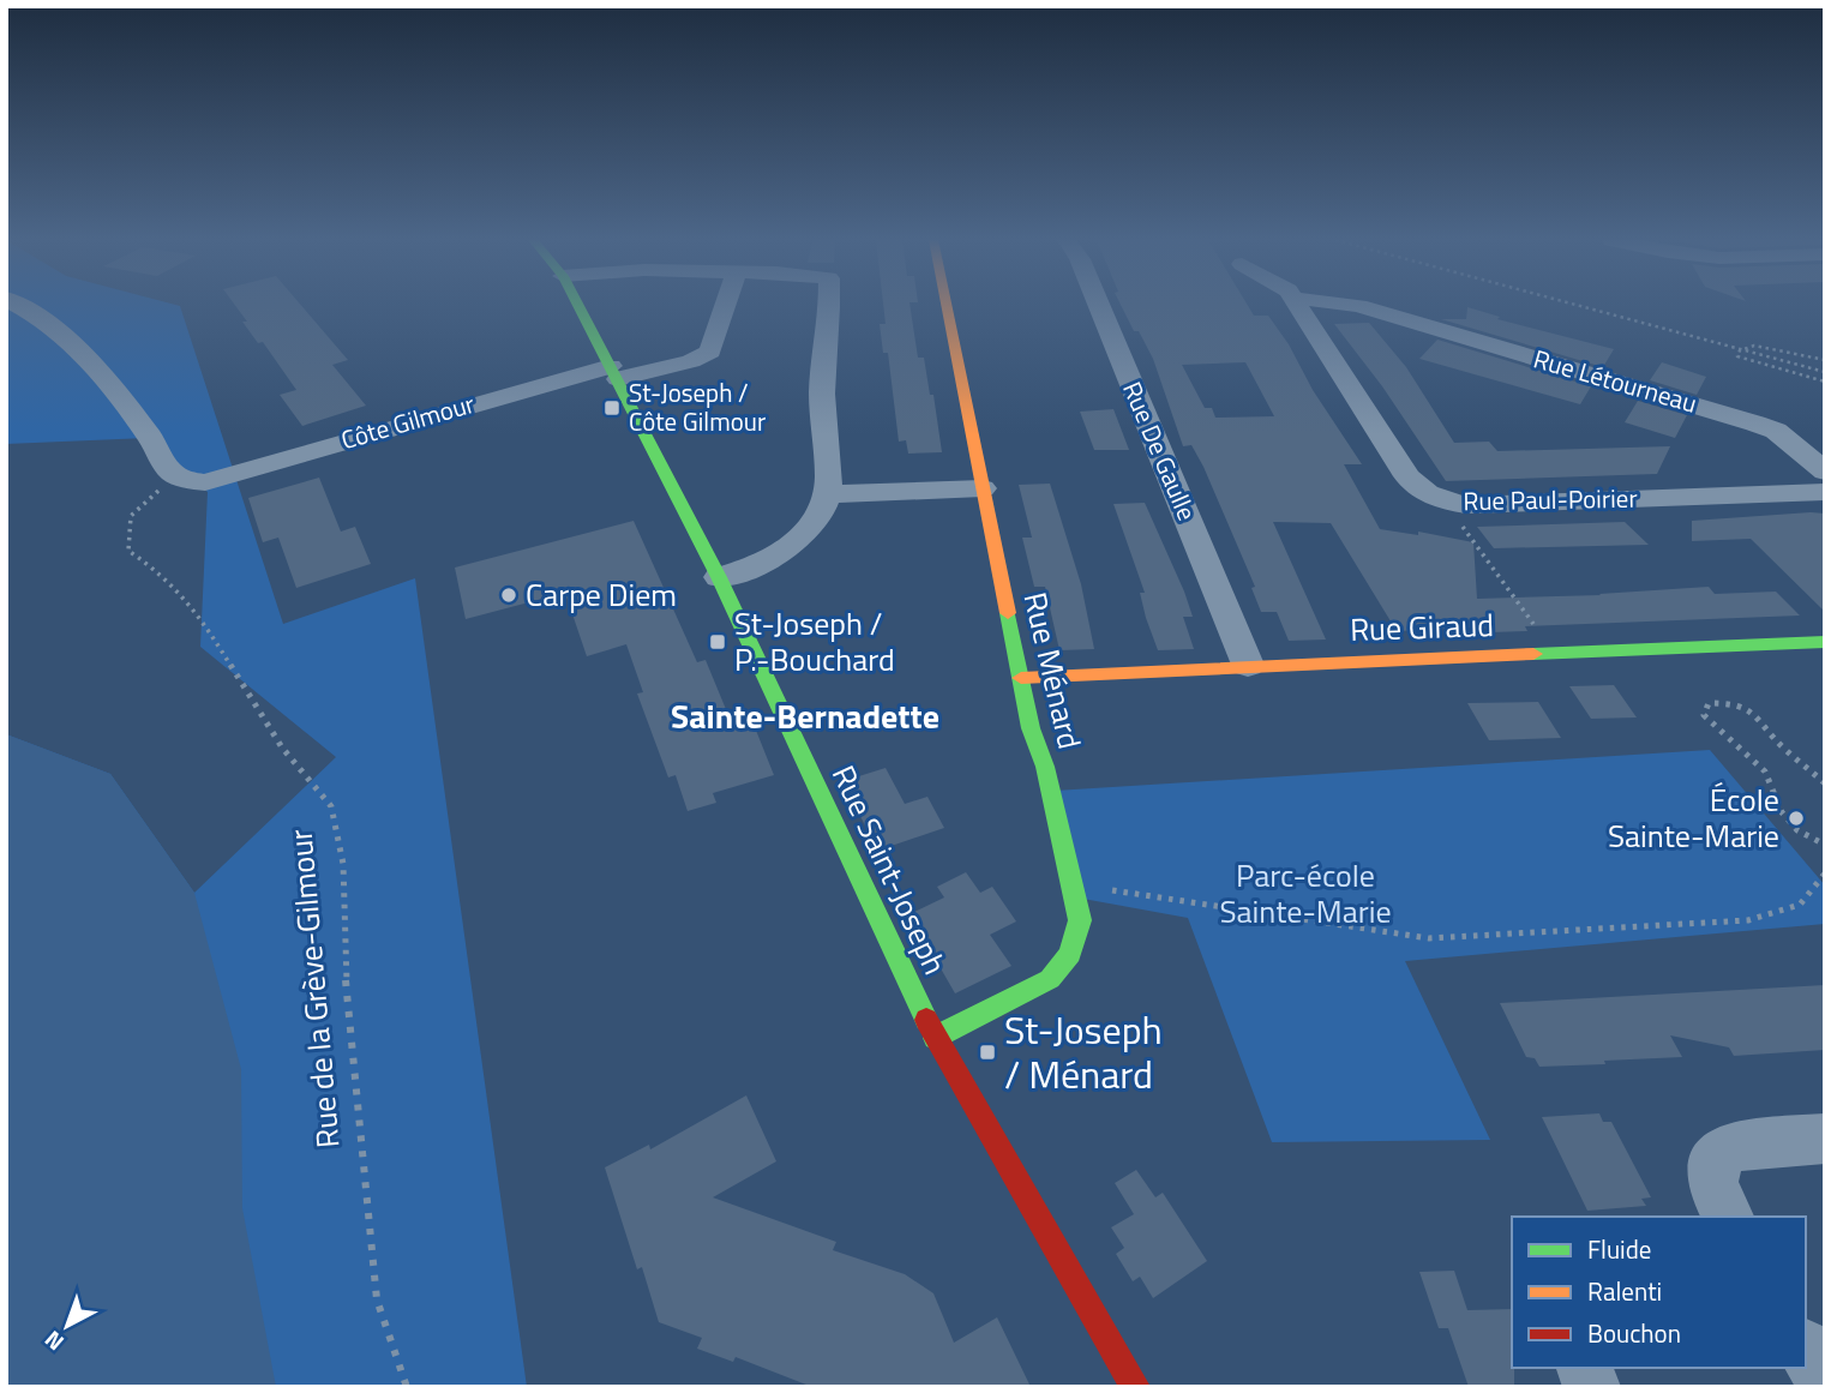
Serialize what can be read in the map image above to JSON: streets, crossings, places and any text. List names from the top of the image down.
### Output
{
  "streets": {
    "street": [
      "Rue Létourneau",
      "Côte Gilmour",
      "Rue De Gaulle",
      "Rue Paul-Poirier",
      "Rue Giraud",
      "Rue Ménard",
      "Rue Saint-Joseph"
    ],
    "path": ["Rue de la Grève-Gilmour"]
  },
  "crossings": [
    ["Côte Gilmour", "Rue Saint-Joseph"],
    ["Côte Gilmour", "Rue de la Grève-Gilmour"],
    ["Rue De Gaulle", "Rue Giraud"],
    ["Rue Giraud", "Rue Ménard"],
    ["Rue Ménard", "Rue Saint-Joseph"]
  ],
  "districts": ["Sainte-Bernadette"],
  "parks": ["Parc-école Sainte-Marie"],
  "places": {
    "transit": ["St-Joseph / Côte Gilmour", "St-Joseph / P.-Bouchard", "St-Joseph / Ménard"],
    "other": ["Carpe Diem", "École Sainte-Marie"]
  },
  "legend": ["Fluide", "Ralenti", "Bouchon"],
  "north": "bottom left"
}
